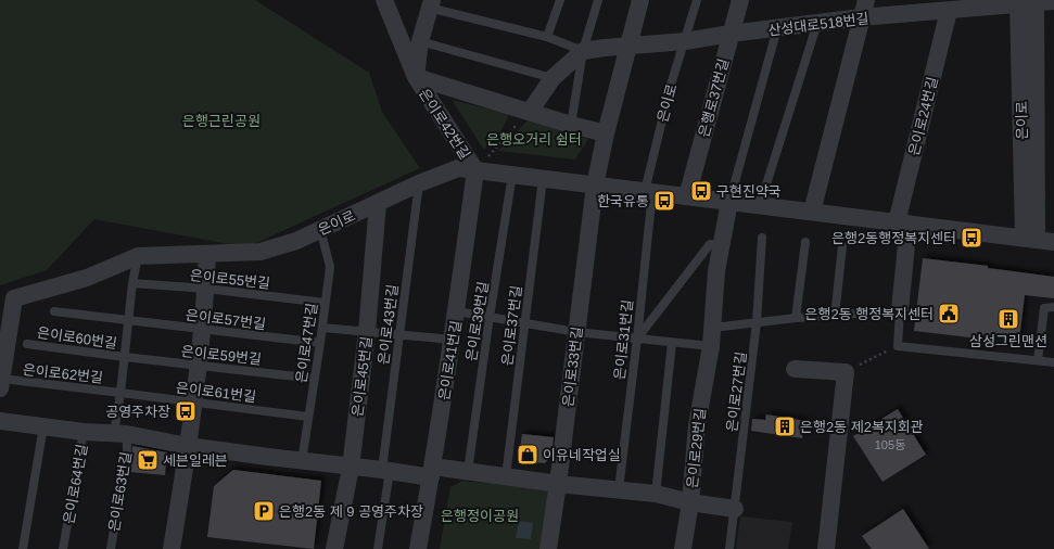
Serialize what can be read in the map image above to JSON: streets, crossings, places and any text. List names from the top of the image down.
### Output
{
  "streets": {
    "street": [
      "산성대로518번길",
      "은행로37번길",
      "은이로",
      "은이로24번길",
      "은이로42번길",
      "은이로41번길",
      "은이로33번길",
      "은이로45번길",
      "은이로29번길",
      "은이로64번길",
      "은이로63번길"
    ],
    "lane": [
      "은이로55번길",
      "은이로57번길",
      "은이로39번길",
      "은이로43번길",
      "은이로37번길",
      "은이로60번길",
      "은이로31번길",
      "은이로47번길",
      "은이로59번길",
      "은이로62번길",
      "은이로61번길",
      "은이로27번길"
    ]
  },
  "crossings": [
    ["산성대로518번길", "은행로37번길"],
    ["산성대로518번길", "은이로"],
    ["산성대로518번길", "은이로24번길"],
    ["은행로37번길", "은이로"],
    ["은이로", "은이로24번길"],
    ["은이로", "은이로42번길"],
    ["은이로", "은이로39번길"],
    ["은이로", "은이로43번길"],
    ["은이로", "은이로37번길"],
    ["은이로", "은이로31번길"],
    ["은이로", "은이로47번길"],
    ["은이로", "은이로41번길"],
    ["은이로", "은이로33번길"],
    ["은이로", "은이로45번길"],
    ["은이로", "은이로29번길"],
    ["은이로42번길", "은이로41번길"],
    ["은이로55번길", "은이로47번길"],
    ["은이로57번길", "은이로47번길"],
    ["은이로39번길", "은이로63번길"],
    ["은이로43번길", "은이로63번길"],
    ["은이로37번길", "은이로63번길"],
    ["은이로60번길", "은이로59번길"],
    ["은이로31번길", "은이로63번길"],
    ["은이로47번길", "은이로59번길"],
    ["은이로47번길", "은이로61번길"],
    ["은이로47번길", "은이로63번길"],
    ["은이로41번길", "은이로63번길"],
    ["은이로33번길", "은이로63번길"],
    ["은이로62번길", "은이로61번길"],
    ["은이로45번길", "은이로63번길"],
    ["은이로27번길", "은이로63번길"],
    ["은이로29번길", "은이로63번길"],
    ["은이로64번길", "은이로63번길"]
  ],
  "parks": ["은행근린공원", "은행오거리 쉼터", "은행정이공원"],
  "places": {
    "bus stop": [
      "구현진약국",
      "한국유통",
      "은행2동행정복지센터",
      "공영주차장"
    ],
    "public building": ["은행2동 행정복지센터"],
    "building": ["삼성그린맨션", "은행2동 제2복지회관"],
    "shop": ["이유네작업실"],
    "supermarket": ["세븐일레븐"],
    "parking": ["은행2동 제 9 공영주차장"]
  },
  "house_numbers": ["105동"]
}
